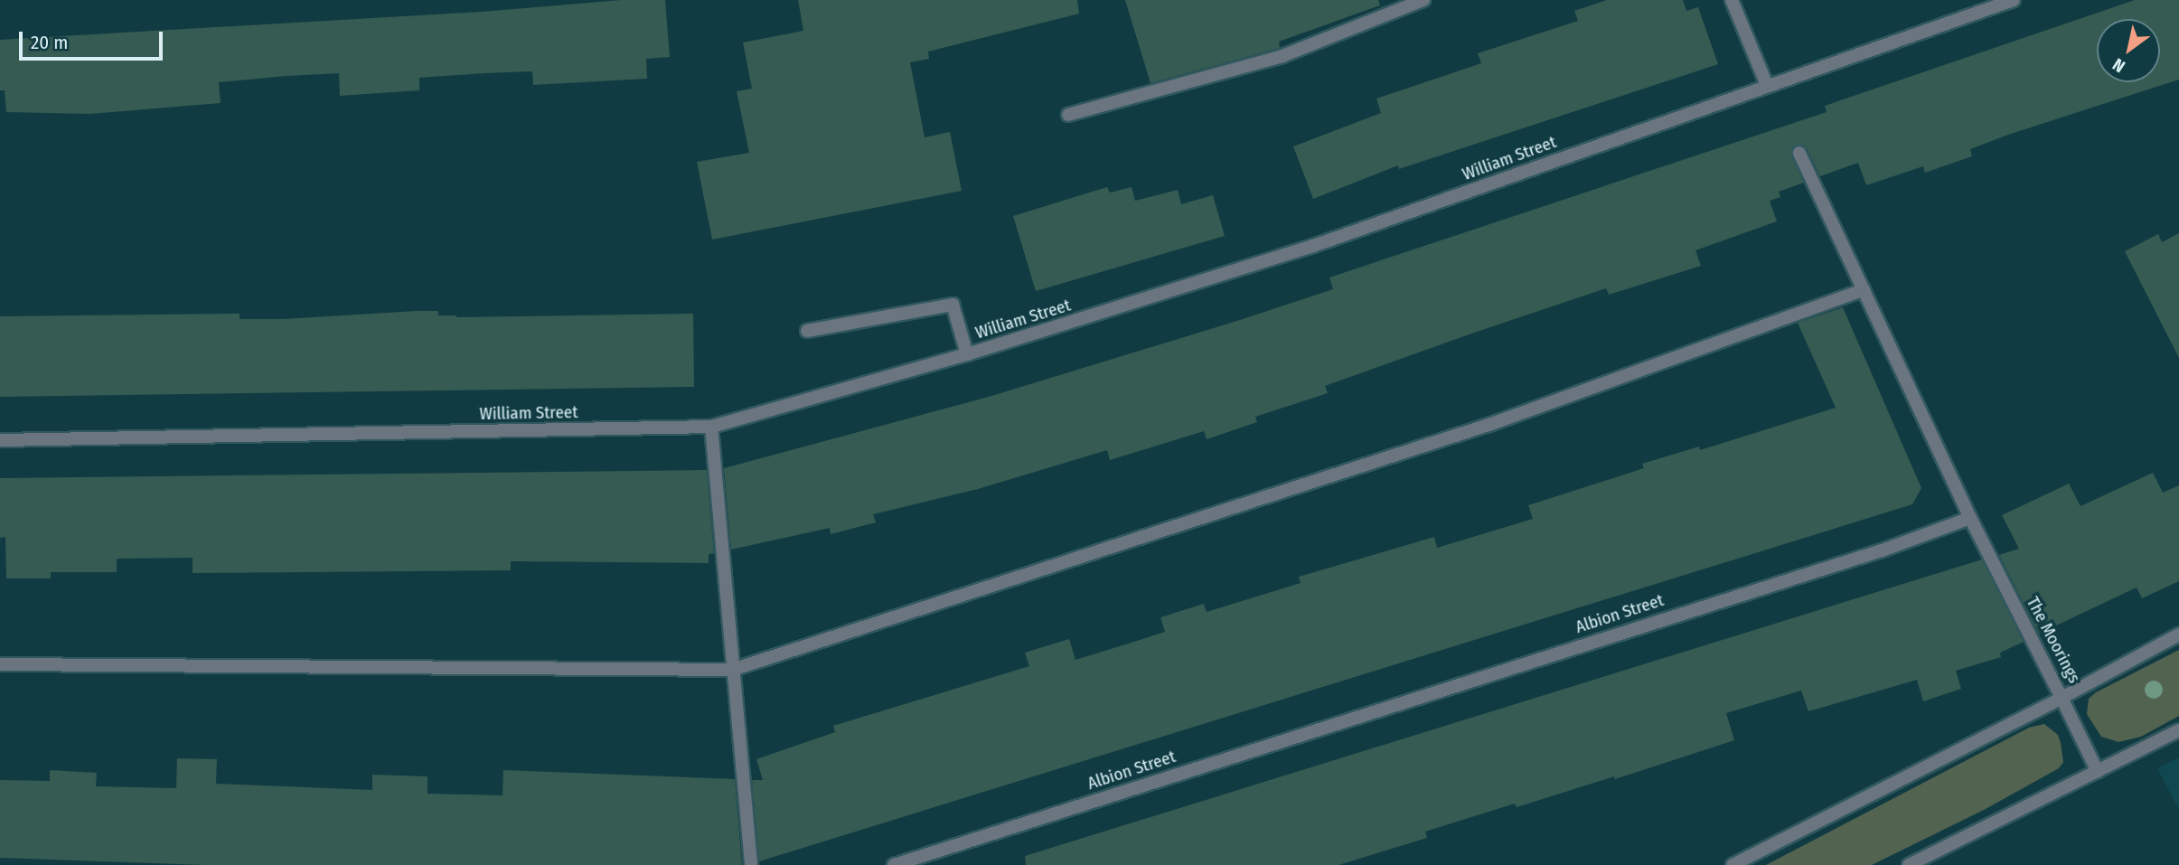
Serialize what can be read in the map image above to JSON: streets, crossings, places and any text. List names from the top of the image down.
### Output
{
  "streets": {
    "street": ["William Street", "Albion Street", "The Moorings"]
  },
  "crossings": [
    ["Albion Street", "The Moorings"]
  ],
  "scale_bar": "20 m",
  "north": "bottom left"
}
